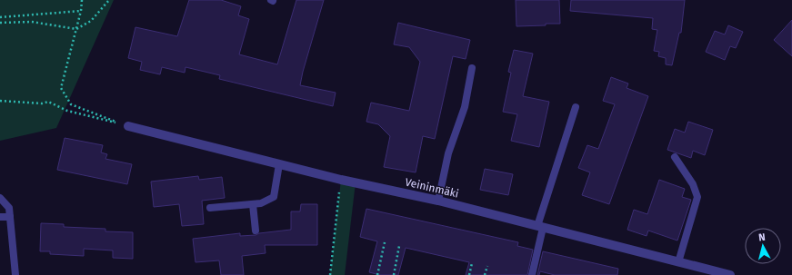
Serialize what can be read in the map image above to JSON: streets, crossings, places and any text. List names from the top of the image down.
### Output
{
  "streets": {
    "street": ["Veininmäki"]
  },
  "north": "top"
}
